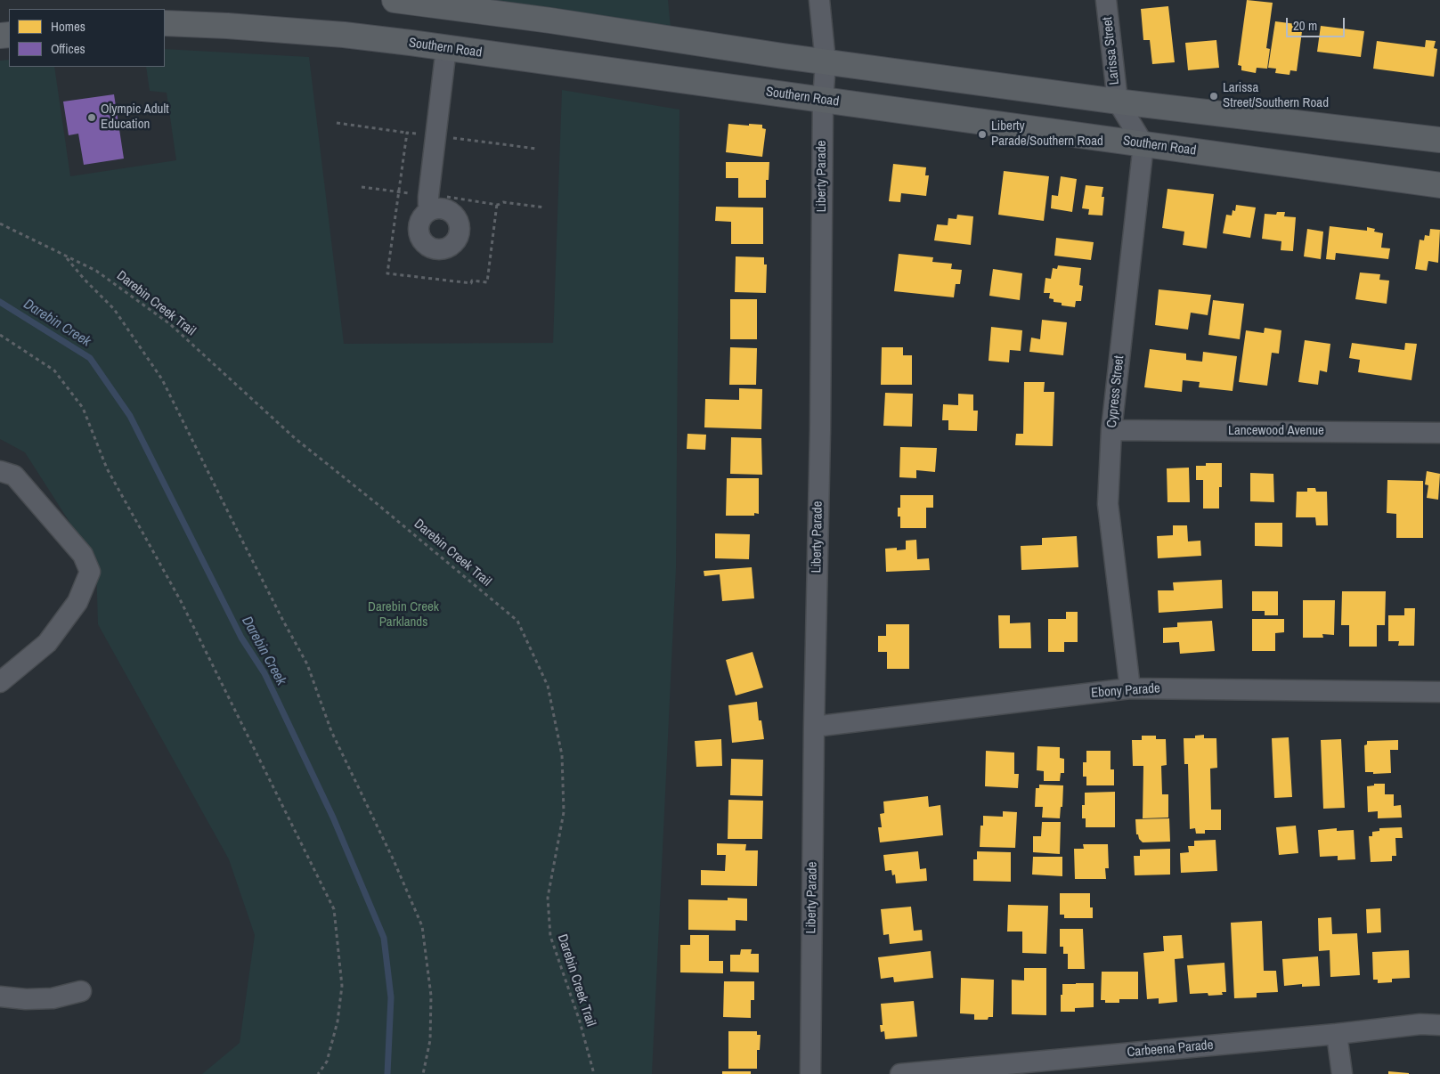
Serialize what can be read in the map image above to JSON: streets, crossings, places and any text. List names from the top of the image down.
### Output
{
  "streets": {
    "main road": ["Southern Road"],
    "street": [
      "Larissa Street",
      "Liberty Parade",
      "Cypress Street",
      "Lancewood Avenue",
      "Ebony Parade",
      "Carbeena Parade"
    ],
    "path": ["Darebin Creek Trail"]
  },
  "crossings": [
    ["Southern Road", "Liberty Parade"],
    ["Southern Road", "Cypress Street"],
    ["Liberty Parade", "Ebony Parade"],
    ["Cypress Street", "Lancewood Avenue"],
    ["Cypress Street", "Ebony Parade"]
  ],
  "water": ["Darebin Creek"],
  "parks": ["Darebin Creek Parklands"],
  "places": ["Larissa Street/Southern Road", "Olympic Adult Education", "Liberty Parade/Southern Road"],
  "legend": ["Homes", "Offices"],
  "scale_bar": "20 m"
}
